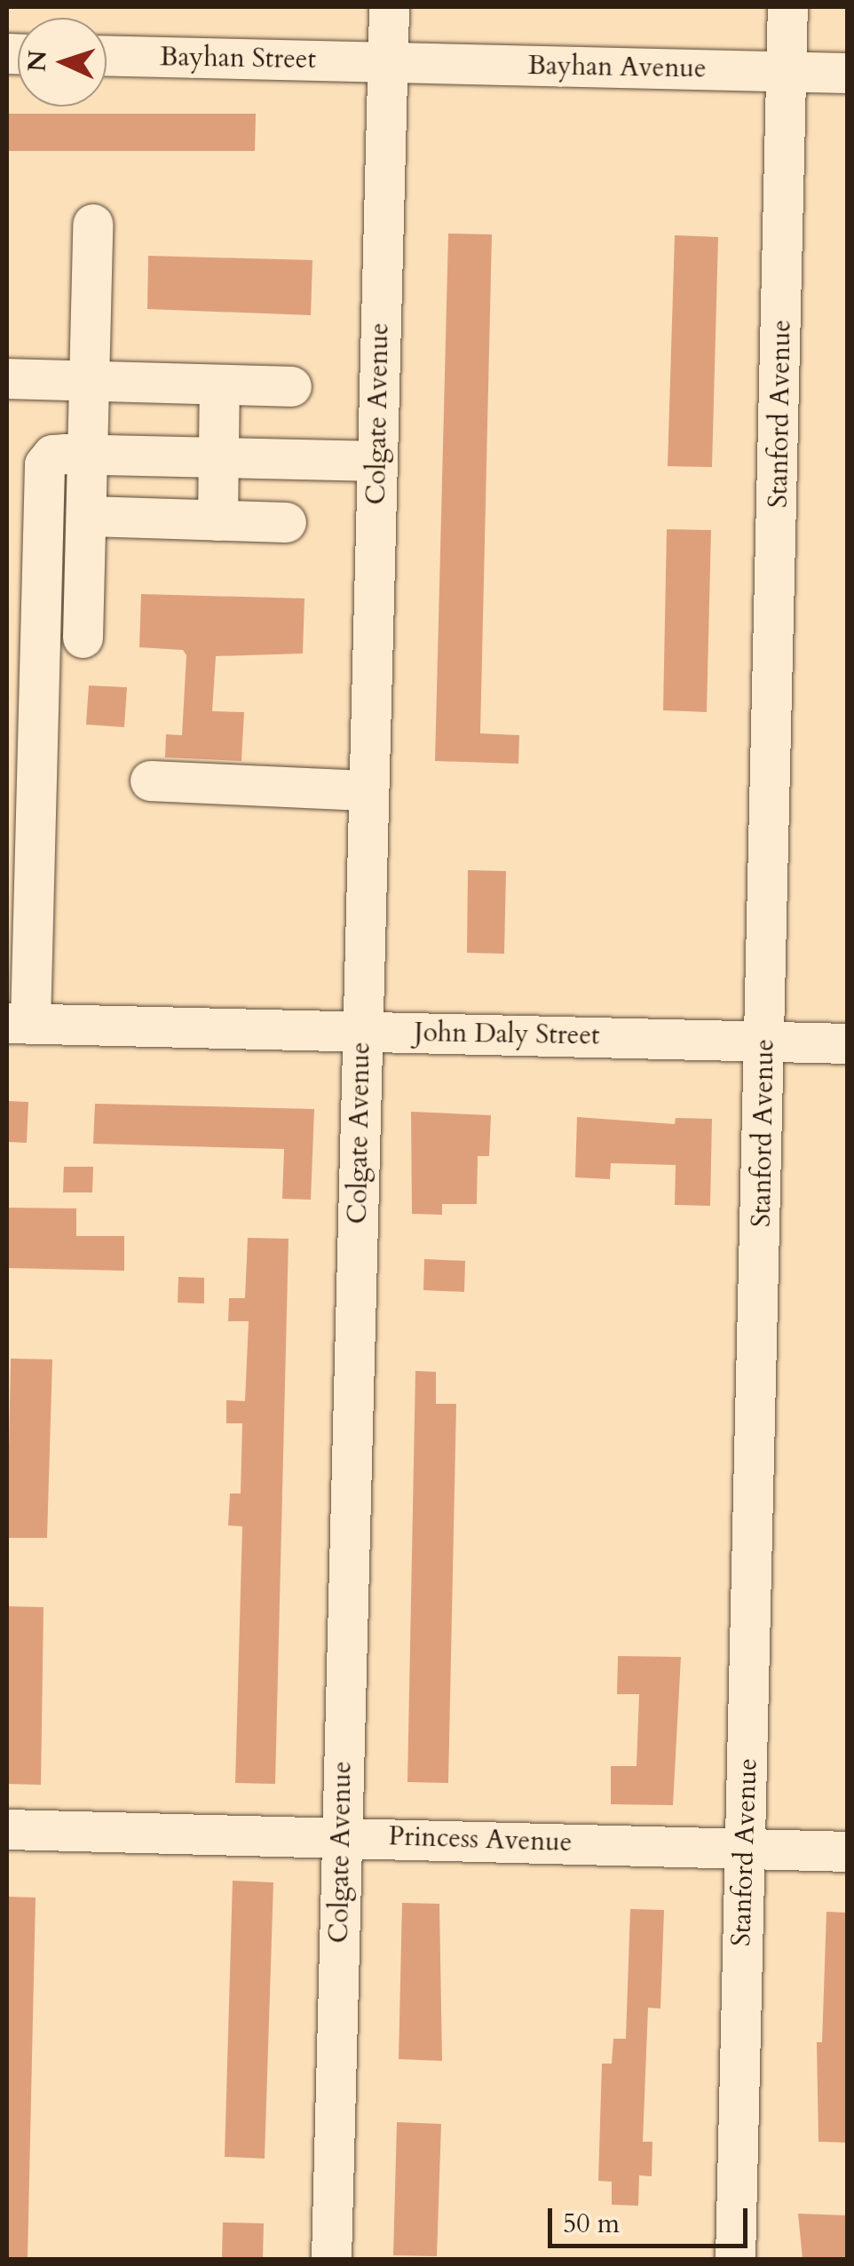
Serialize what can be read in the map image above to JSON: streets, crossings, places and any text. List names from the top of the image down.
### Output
{
  "streets": {
    "street": [
      "Bayhan Street",
      "Bayhan Avenue",
      "Colgate Avenue",
      "Stanford Avenue",
      "John Daly Street",
      "Princess Avenue"
    ]
  },
  "crossings": [
    ["Bayhan Street", "Bayhan Avenue"],
    ["Bayhan Street", "Colgate Avenue"],
    ["Bayhan Avenue", "Colgate Avenue"],
    ["Bayhan Avenue", "Stanford Avenue"],
    ["Colgate Avenue", "John Daly Street"],
    ["Colgate Avenue", "Princess Avenue"],
    ["Stanford Avenue", "John Daly Street"],
    ["Stanford Avenue", "Princess Avenue"]
  ],
  "scale_bar": "50 m",
  "north": "left"
}
